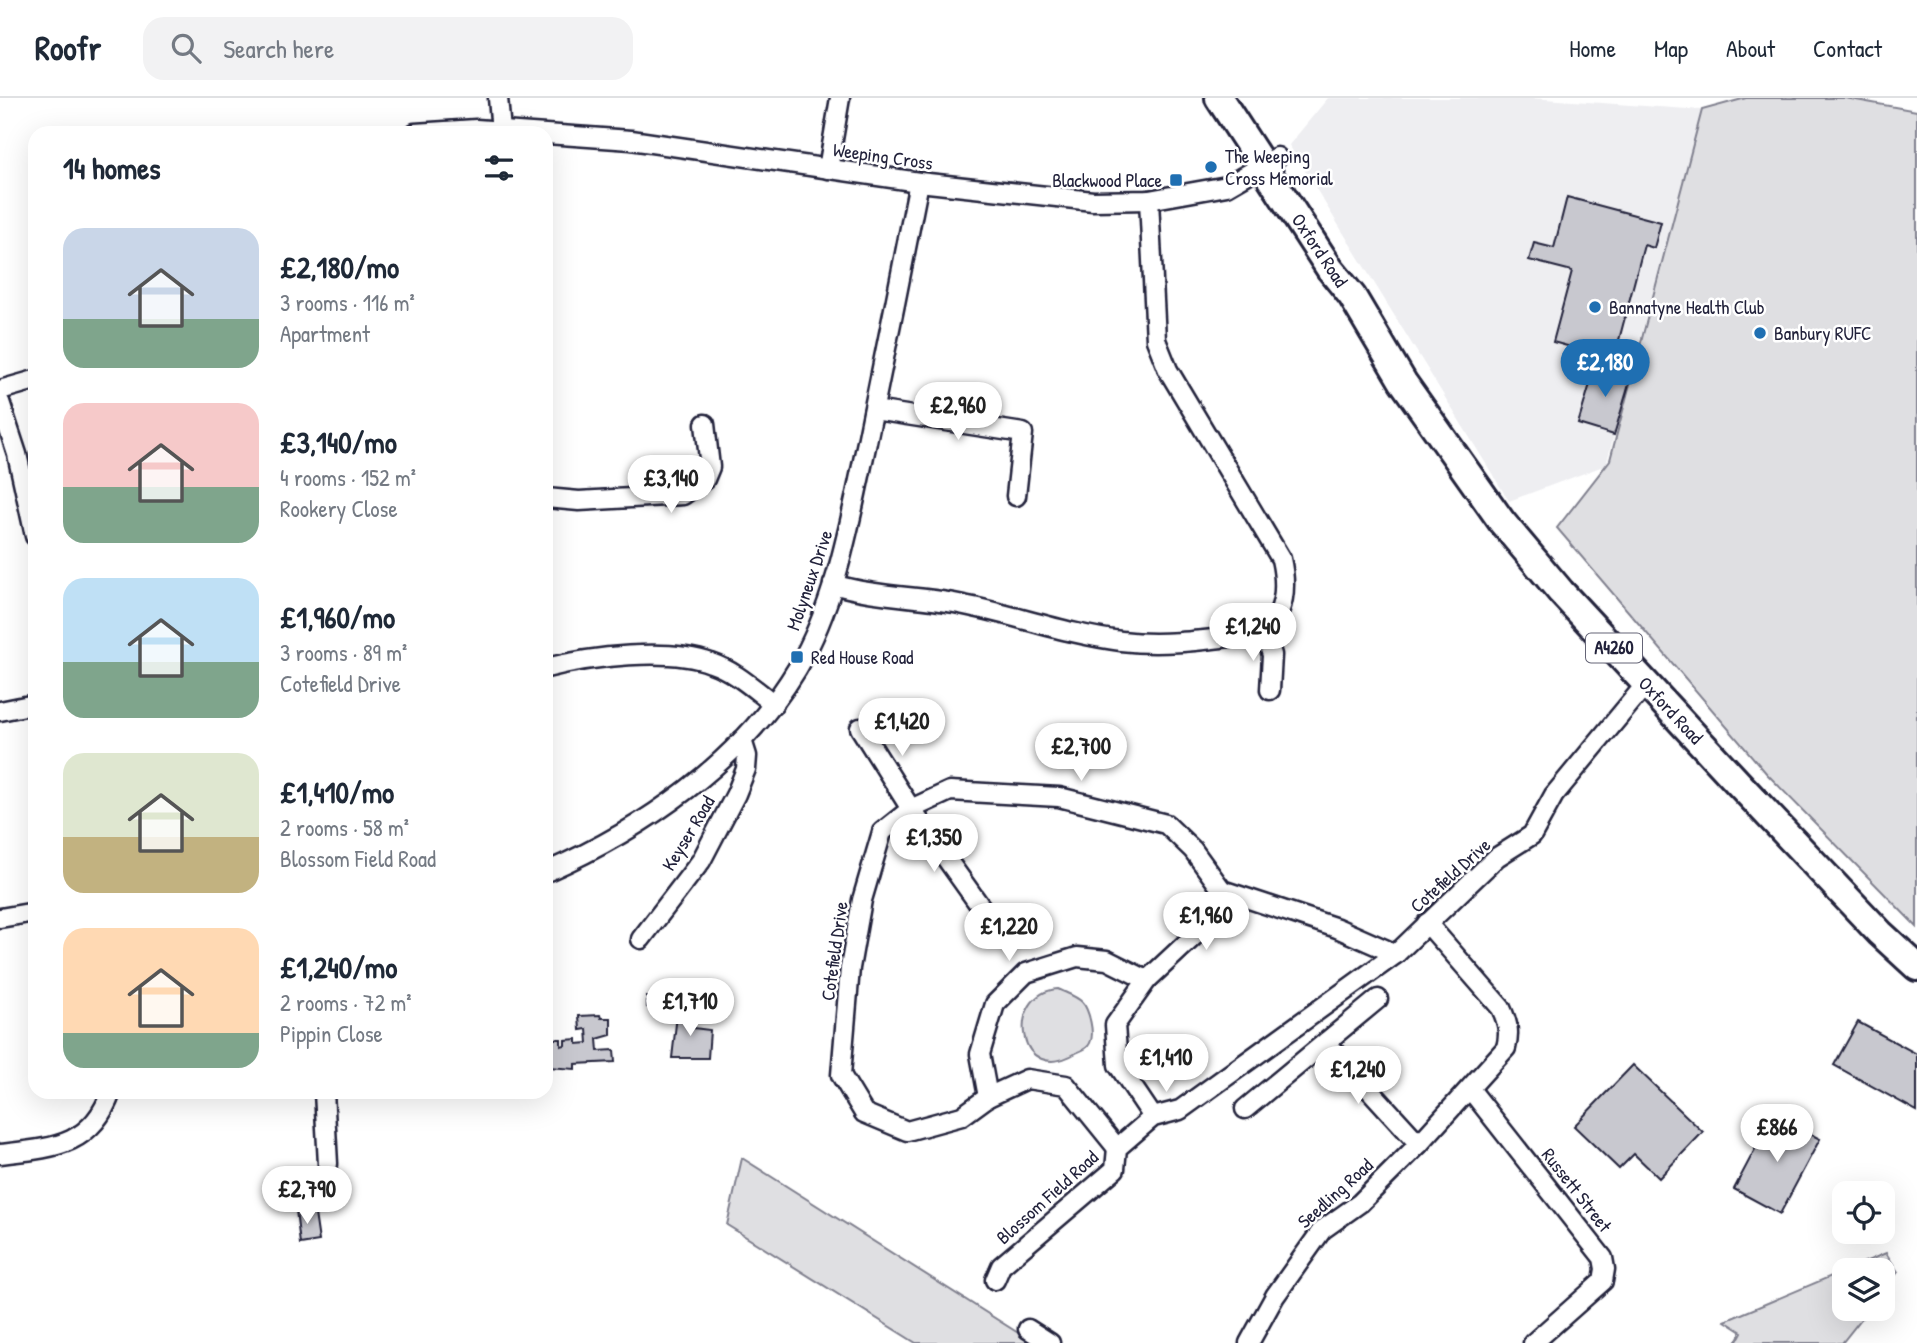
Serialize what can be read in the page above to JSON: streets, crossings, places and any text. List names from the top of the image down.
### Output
{
  "streets": {
    "main road": ["Oxford Road", "A4260"],
    "street": [
      "Weeping Cross",
      "Molyneux Drive",
      "Keyser Road",
      "Cotefield Drive",
      "Russett Street",
      "Seedling Road",
      "Blossom Field Road"
    ]
  },
  "crossings": [
    ["Weeping Cross", "Oxford Road"],
    ["Weeping Cross", "Molyneux Drive"],
    ["Oxford Road", "Cotefield Drive"],
    ["Molyneux Drive", "Keyser Road"],
    ["Cotefield Drive", "Seedling Road"],
    ["Cotefield Drive", "Blossom Field Road"],
    ["Russett Street", "Seedling Road"]
  ],
  "places": {
    "other": ["The Weeping Cross Memorial", "Bannatyne Health Club", "Banbury RUFC"],
    "transit": ["Blackwood Place", "Red House Road"]
  },
  "page": {
    "header": "Roofr",
    "search": "Search here",
    "nav": [
      "Home",
      "Map",
      "About",
      "Contact"
    ],
    "heading": "14 homes",
    "list": [
      {
        "name": "£2,180/mo",
        "note": "3 rooms · 116 m² · Apartment"
      },
      {
        "name": "£3,140/mo",
        "note": "4 rooms · 152 m² · Rookery Close"
      },
      {
        "name": "£1,960/mo",
        "note": "3 rooms · 89 m² · Cotefield Drive"
      },
      {
        "name": "£1,410/mo",
        "note": "2 rooms · 58 m² · Blossom Field Road"
      },
      {
        "name": "£1,240/mo",
        "note": "2 rooms · 72 m² · Pippin Close"
      }
    ],
    "price": [
      "£2,180",
      "£2,960",
      "£3,140",
      "£1,240",
      "£1,420",
      "£2,700",
      "£1,350",
      "£1,960",
      "£1,220",
      "£1,710",
      "£1,410",
      "£1,240",
      "£866",
      "£2,790"
    ]
  }
}
